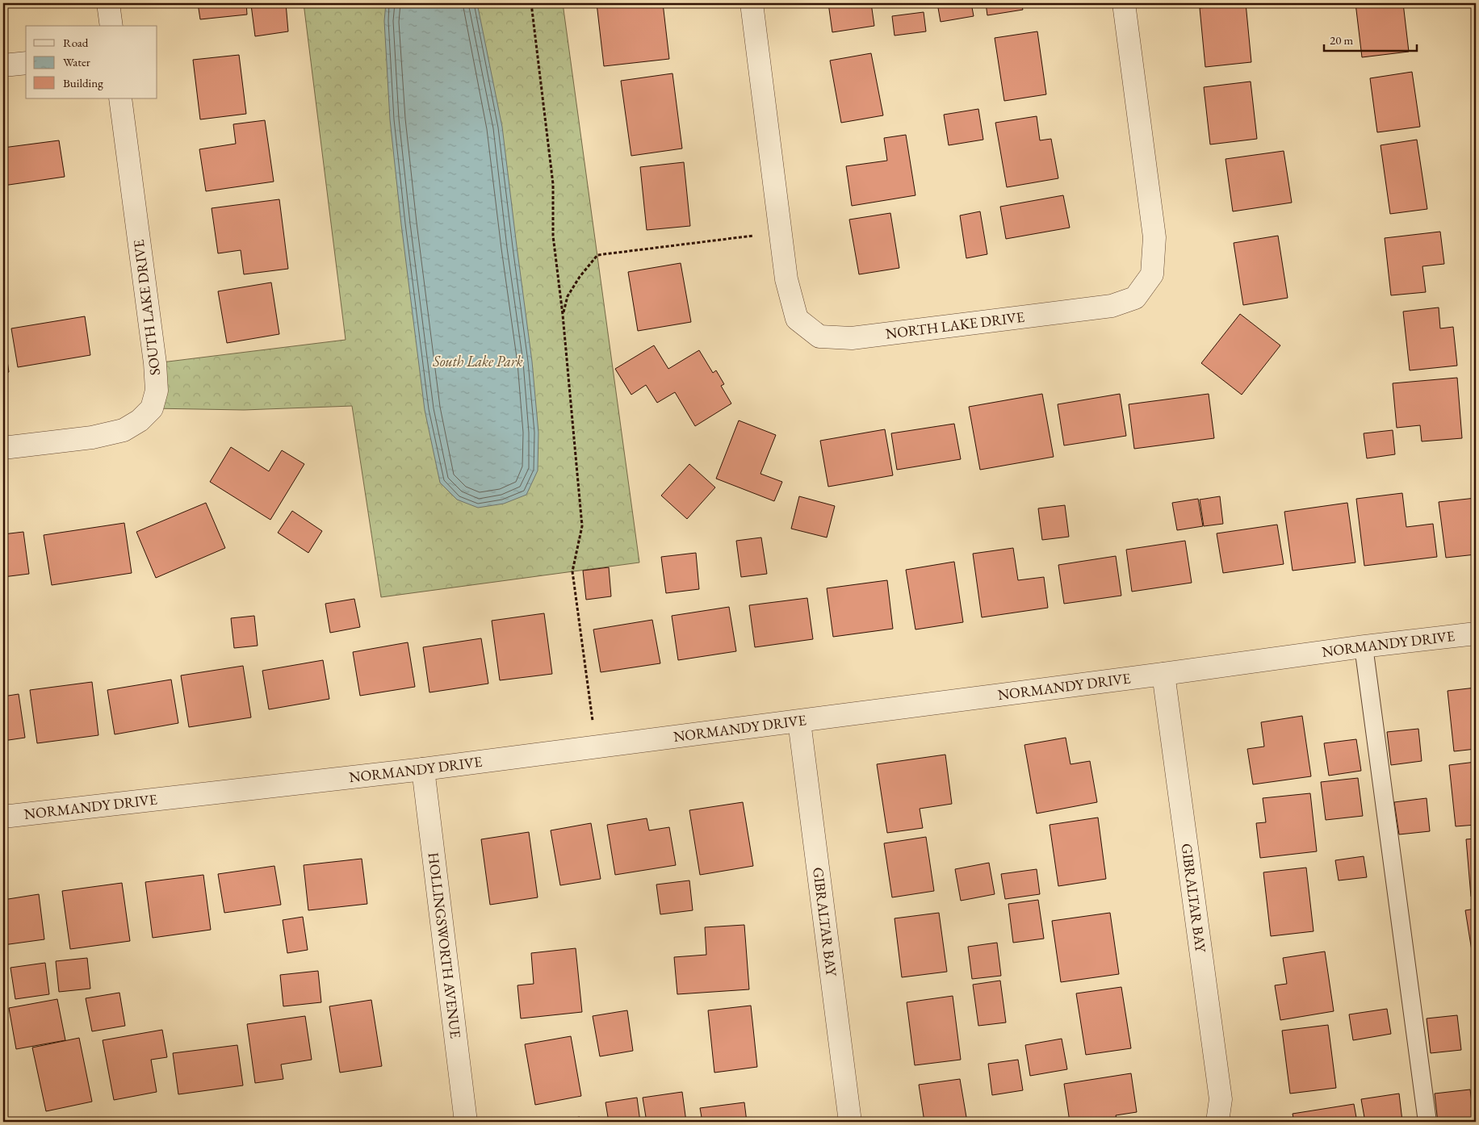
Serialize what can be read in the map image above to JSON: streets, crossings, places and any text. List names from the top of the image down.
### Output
{
  "streets": {
    "street": [
      "SOUTH LAKE DRIVE",
      "NORTH LAKE DRIVE",
      "NORMANDY DRIVE",
      "GIBRALTAR BAY",
      "HOLLINGSWORTH AVENUE"
    ]
  },
  "crossings": [
    ["NORMANDY DRIVE", "GIBRALTAR BAY"],
    ["NORMANDY DRIVE", "HOLLINGSWORTH AVENUE"]
  ],
  "parks": ["South Lake Park"],
  "legend": ["Road", "Water", "Building"],
  "scale_bar": "20 m"
}
